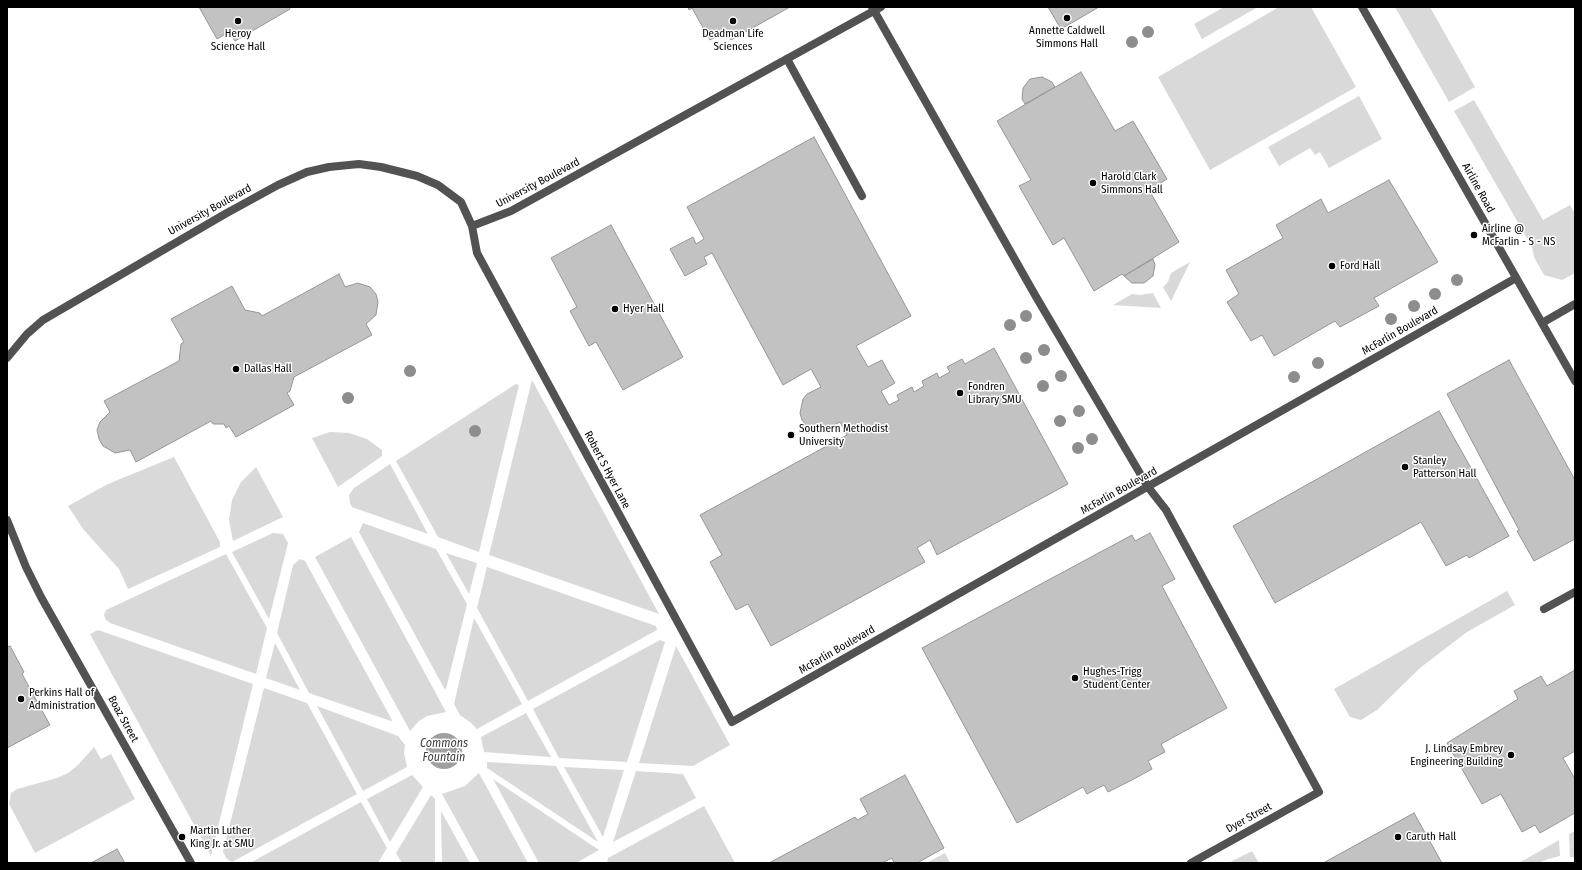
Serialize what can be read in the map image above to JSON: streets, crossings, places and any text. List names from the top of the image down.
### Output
{
  "streets": {
    "street": [
      "University Boulevard",
      "Airline Road",
      "McFarlin Boulevard",
      "Robert S Hyer Lane",
      "Boaz Street",
      "Dyer Street"
    ]
  },
  "crossings": [
    ["University Boulevard", "Robert S Hyer Lane"],
    ["Airline Road", "McFarlin Boulevard"],
    ["McFarlin Boulevard", "Robert S Hyer Lane"],
    ["McFarlin Boulevard", "Dyer Street"]
  ],
  "water": ["Commons Fountain"],
  "places": [
    "Annette Caldwell Simmons Hall",
    "Heroy Science Hall",
    "Deadman Life Sciences",
    "Harold Clark Simmons Hall",
    "Airline @ McFarlin - S - NS",
    "Ford Hall",
    "Hyer Hall",
    "Dallas Hall",
    "Fondren Library SMU",
    "Southern Methodist University",
    "Stanley Patterson Hall",
    "Hughes-Trigg Student Center",
    "Perkins Hall of Administration",
    "J. Lindsay Embrey Engineering Building",
    "Martin Luther King Jr. at SMU",
    "Caruth Hall"
  ]
}
